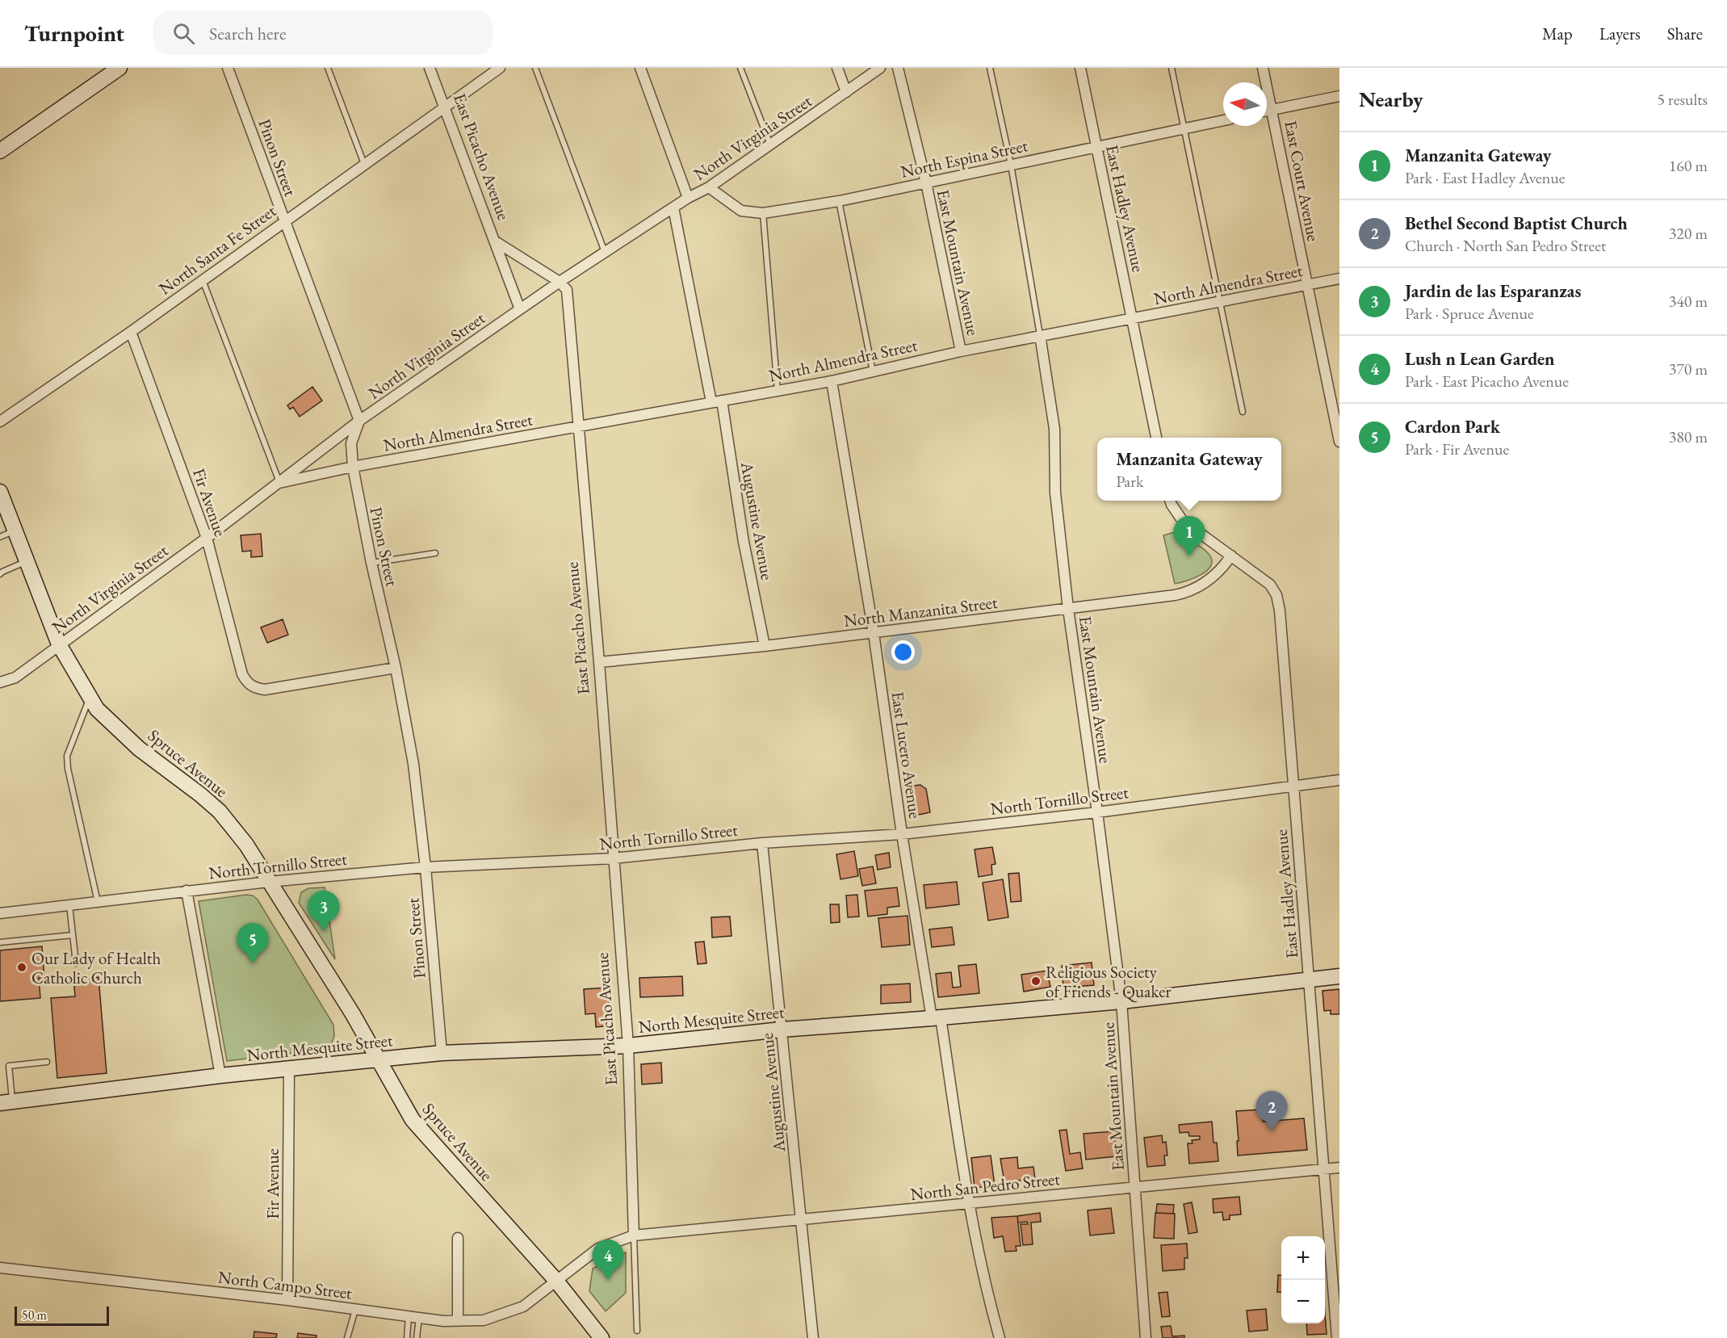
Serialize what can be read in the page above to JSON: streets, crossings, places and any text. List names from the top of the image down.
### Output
{
  "streets": {
    "street": [
      "North Virginia Street",
      "East Picacho Avenue",
      "Pinon Street",
      "North Espina Street",
      "East Court Avenue",
      "East Hadley Avenue",
      "North Santa Fe Street",
      "East Mountain Avenue",
      "North Almendra Street",
      "Fir Avenue",
      "Augustine Avenue",
      "North Manzanita Street",
      "East Lucero Avenue",
      "Spruce Avenue",
      "North Tornillo Street",
      "North Mesquite Street",
      "North San Pedro Street",
      "North Campo Street"
    ]
  },
  "crossings": [
    ["North Virginia Street", "East Picacho Avenue"],
    ["North Virginia Street", "Pinon Street"],
    ["North Virginia Street", "North Espina Street"],
    ["North Virginia Street", "North Almendra Street"],
    ["North Virginia Street", "Fir Avenue"],
    ["North Virginia Street", "Spruce Avenue"],
    ["East Picacho Avenue", "North Santa Fe Street"],
    ["East Picacho Avenue", "North Almendra Street"],
    ["East Picacho Avenue", "North Manzanita Street"],
    ["East Picacho Avenue", "North Tornillo Street"],
    ["East Picacho Avenue", "North Mesquite Street"],
    ["East Picacho Avenue", "North San Pedro Street"],
    ["Pinon Street", "North Santa Fe Street"],
    ["Pinon Street", "North Almendra Street"],
    ["Pinon Street", "Fir Avenue"],
    ["Pinon Street", "North Tornillo Street"],
    ["Pinon Street", "North Mesquite Street"],
    ["North Espina Street", "East Hadley Avenue"],
    ["North Espina Street", "East Mountain Avenue"],
    ["East Court Avenue", "North Almendra Street"],
    ["East Hadley Avenue", "North Almendra Street"],
    ["East Hadley Avenue", "North Manzanita Street"],
    ["East Hadley Avenue", "North Tornillo Street"],
    ["East Hadley Avenue", "North Mesquite Street"],
    ["East Hadley Avenue", "North San Pedro Street"],
    ["North Santa Fe Street", "Fir Avenue"],
    ["East Mountain Avenue", "North Almendra Street"],
    ["East Mountain Avenue", "North Manzanita Street"],
    ["East Mountain Avenue", "North Tornillo Street"],
    ["East Mountain Avenue", "North Mesquite Street"],
    ["East Mountain Avenue", "North San Pedro Street"],
    ["North Almendra Street", "Augustine Avenue"],
    ["North Almendra Street", "East Lucero Avenue"],
    ["Fir Avenue", "North Mesquite Street"],
    ["Fir Avenue", "North Campo Street"],
    ["Augustine Avenue", "North Manzanita Street"],
    ["Augustine Avenue", "North Tornillo Street"],
    ["Augustine Avenue", "North Mesquite Street"],
    ["Augustine Avenue", "North San Pedro Street"],
    ["North Manzanita Street", "East Lucero Avenue"],
    ["East Lucero Avenue", "North Tornillo Street"],
    ["East Lucero Avenue", "North Mesquite Street"],
    ["East Lucero Avenue", "North San Pedro Street"],
    ["Spruce Avenue", "North Tornillo Street"],
    ["Spruce Avenue", "North Mesquite Street"],
    ["Spruce Avenue", "North Campo Street"]
  ],
  "places": ["Our Lady of Health Catholic Church", "Religious Society of Friends - Quaker"],
  "scale_bar": "50 m",
  "north": "left",
  "page": {
    "header": "Turnpoint",
    "search": "Search here",
    "nav": ["Map", "Layers", "Share"],
    "heading": ["Nearby", "5 results"],
    "list": [
      {
        "mark": "1",
        "name": "Manzanita Gateway",
        "note": "Park · East Hadley Avenue",
        "value": "160 m"
      },
      {
        "mark": "2",
        "name": "Bethel Second Baptist Church",
        "note": "Church · North San Pedro Street",
        "value": "320 m"
      },
      {
        "mark": "3",
        "name": "Jardin de las Esparanzas",
        "note": "Park · Spruce Avenue",
        "value": "340 m"
      },
      {
        "mark": "4",
        "name": "Lush n Lean Garden",
        "note": "Park · East Picacho Avenue",
        "value": "370 m"
      },
      {
        "mark": "5",
        "name": "Cardon Park",
        "note": "Park · Fir Avenue",
        "value": "380 m"
      }
    ],
    "popup": ["Manzanita Gateway", "Park"],
    "pins": [
      "1",
      "3",
      "5",
      "2",
      "4"
    ],
    "map_buttons": ["+", "−"],
    "scale": "50 m"
  }
}
